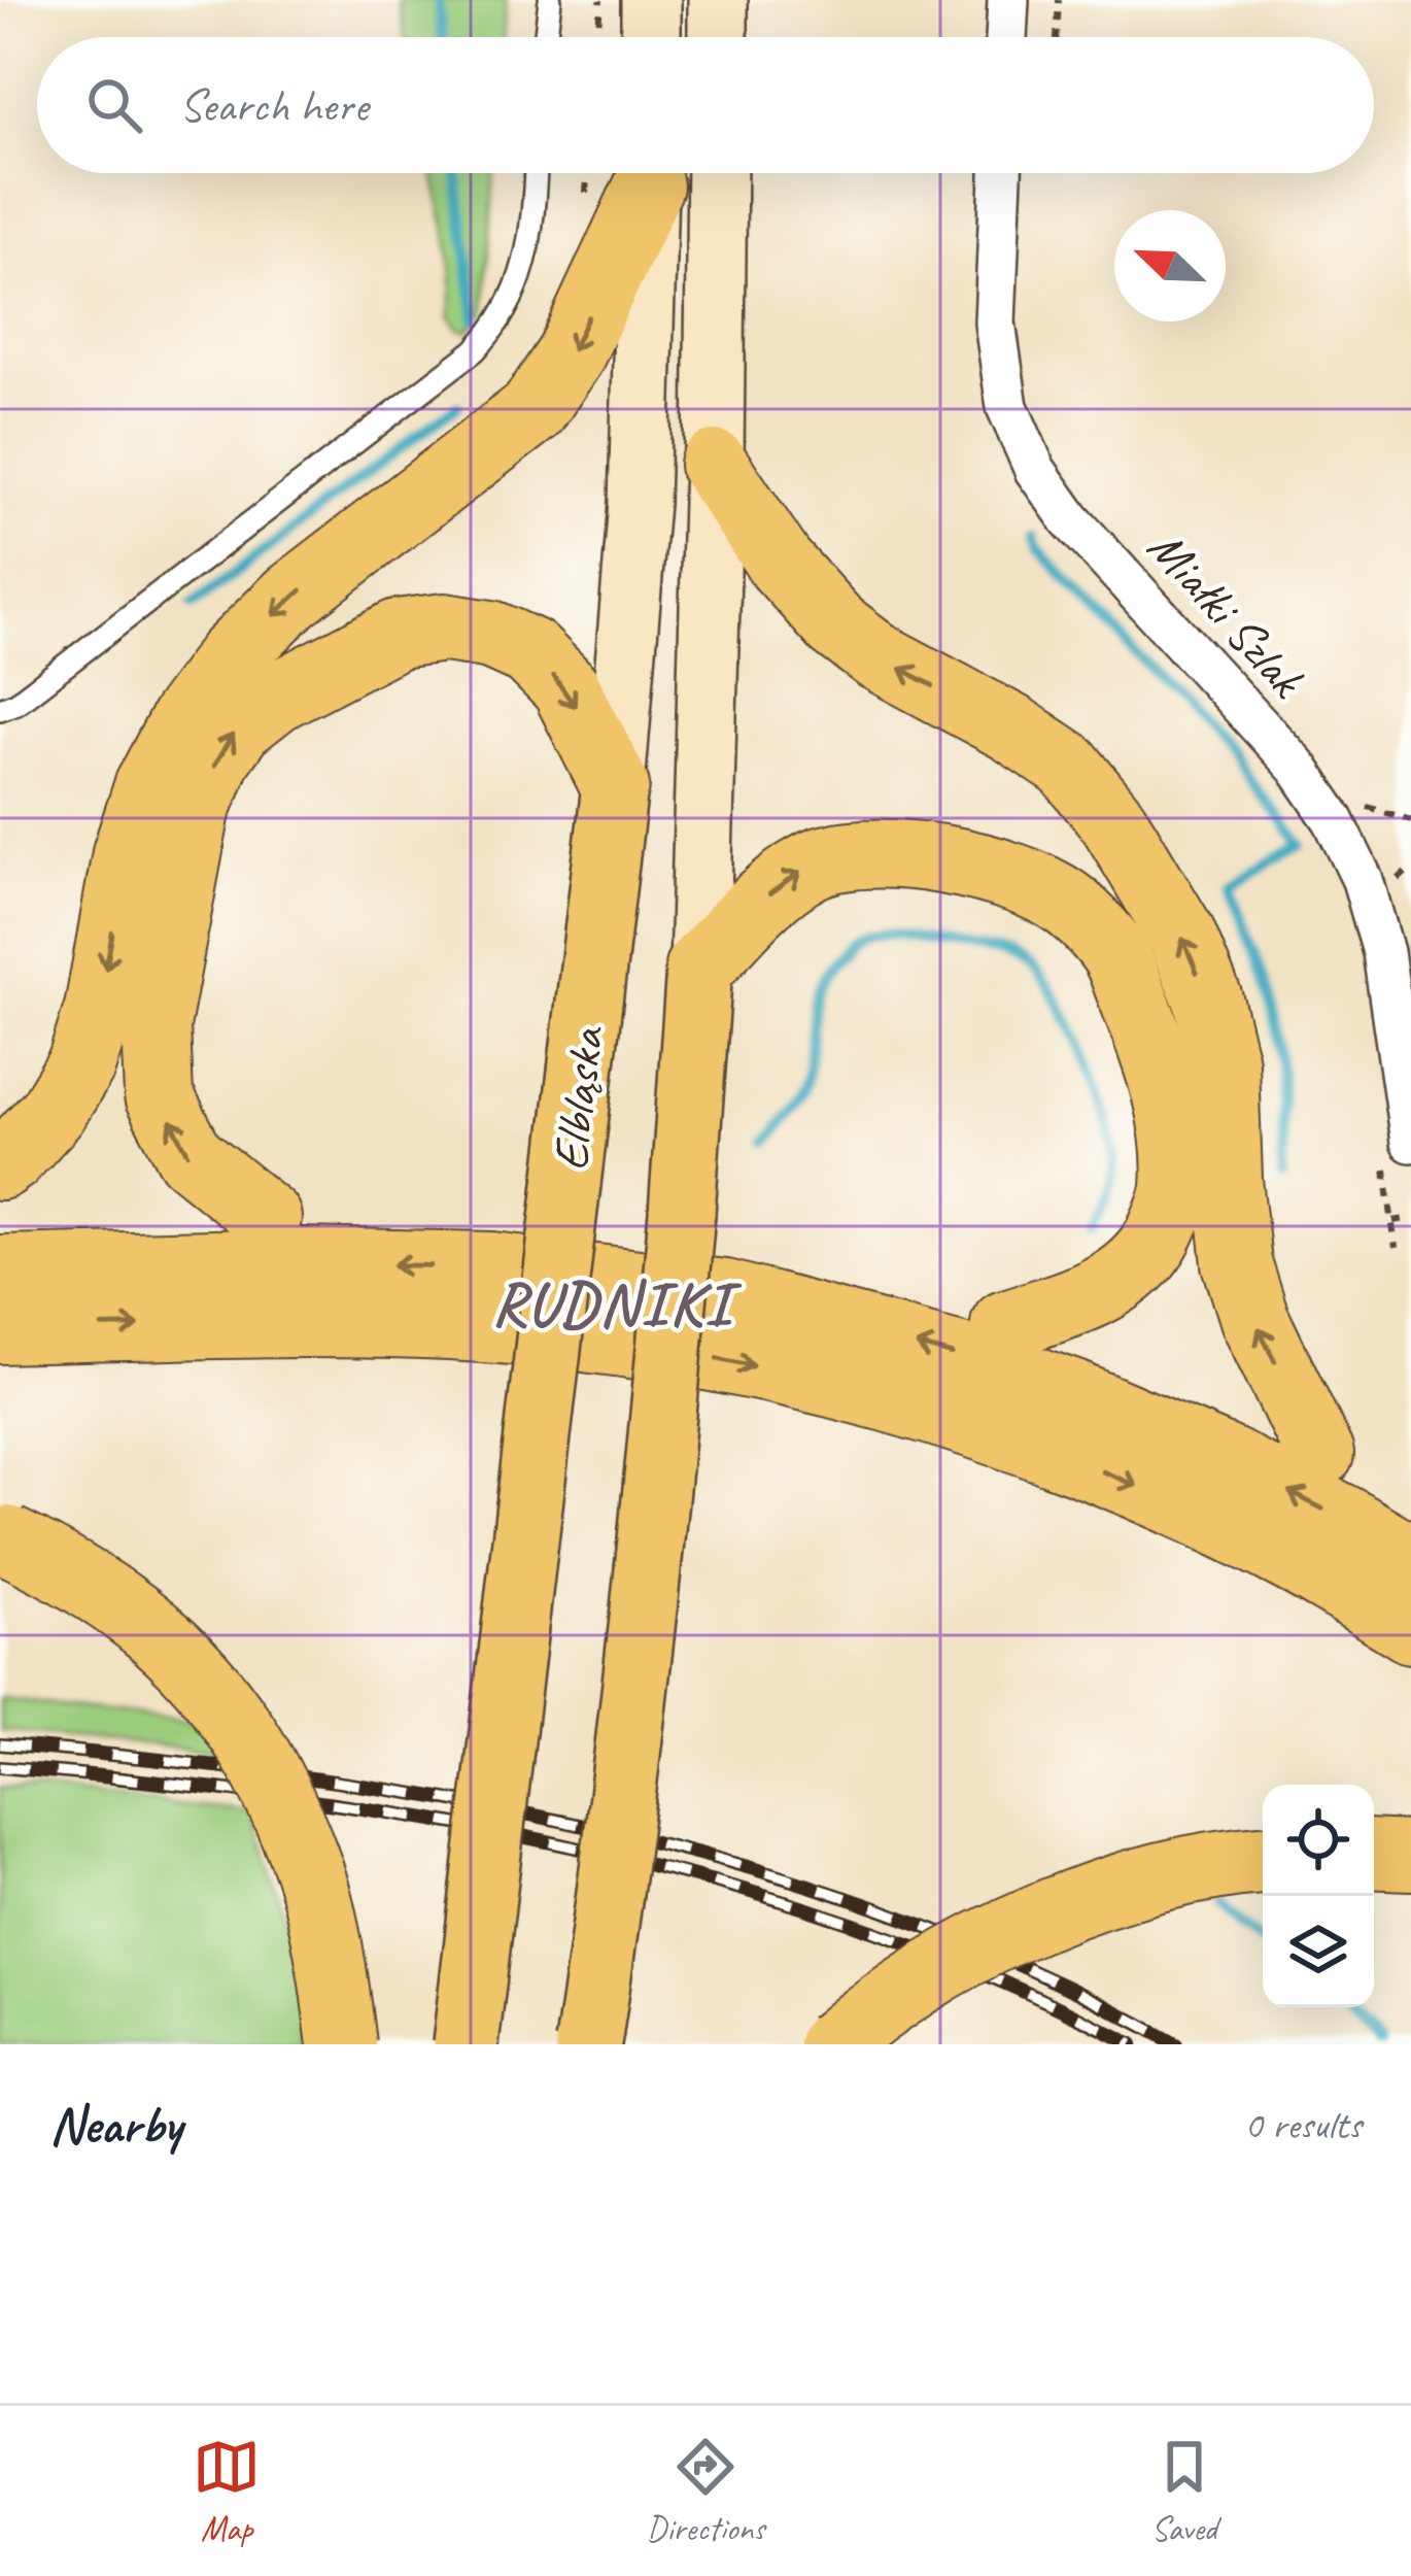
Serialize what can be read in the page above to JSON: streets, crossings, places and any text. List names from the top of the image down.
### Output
{
  "streets": {
    "main road": ["Elbląska"],
    "street": ["Miałki Szlak"]
  },
  "districts": ["RUDNIKI"],
  "north": "top left",
  "page": {
    "search": "Search here",
    "heading": ["Nearby", "0 results"],
    "nav": ["Map", "Directions", "Saved"]
  }
}
